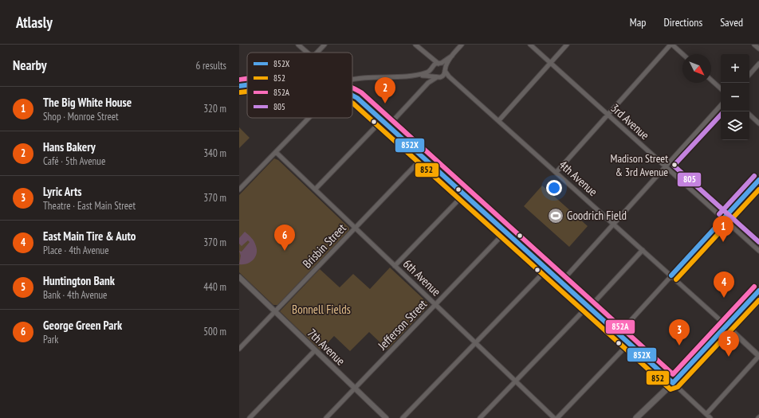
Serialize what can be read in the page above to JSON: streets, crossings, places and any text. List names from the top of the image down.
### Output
{
  "streets": {
    "street": [
      "3rd Avenue",
      "4th Avenue",
      "Brisbin Street",
      "6th Avenue",
      "Jefferson Street",
      "7th Avenue"
    ]
  },
  "crossings": [
    ["Brisbin Street", "6th Avenue"],
    ["Brisbin Street", "7th Avenue"],
    ["6th Avenue", "Jefferson Street"],
    ["Jefferson Street", "7th Avenue"]
  ],
  "parks": ["Bonnell Fields"],
  "places": {
    "other": ["Madison Street & 3rd Avenue"],
    "sports": ["Goodrich Field"]
  },
  "lines": [
    "transit line 852A",
    "transit line 852X",
    "transit line 852",
    "transit line 805"
  ],
  "legend": [
    "852X",
    "852",
    "852A",
    "805"
  ],
  "north": "bottom right",
  "page": {
    "header": "Atlasly",
    "nav": ["Map", "Directions", "Saved"],
    "heading": ["Nearby", "6 results"],
    "map_buttons": ["+", "−"],
    "pins": [
      "2",
      "1",
      "6",
      "4",
      "3",
      "5"
    ],
    "list": [
      {
        "mark": "1",
        "name": "The Big White House",
        "note": "Shop · Monroe Street",
        "value": "320 m"
      },
      {
        "mark": "2",
        "name": "Hans Bakery",
        "note": "Café · 5th Avenue",
        "value": "340 m"
      },
      {
        "mark": "3",
        "name": "Lyric Arts",
        "note": "Theatre · East Main Street",
        "value": "370 m"
      },
      {
        "mark": "4",
        "name": "East Main Tire & Auto",
        "note": "Place · 4th Avenue",
        "value": "370 m"
      },
      {
        "mark": "5",
        "name": "Huntington Bank",
        "note": "Bank · 4th Avenue",
        "value": "440 m"
      },
      {
        "mark": "6",
        "name": "George Green Park",
        "note": "Park",
        "value": "500 m"
      }
    ]
  }
}
